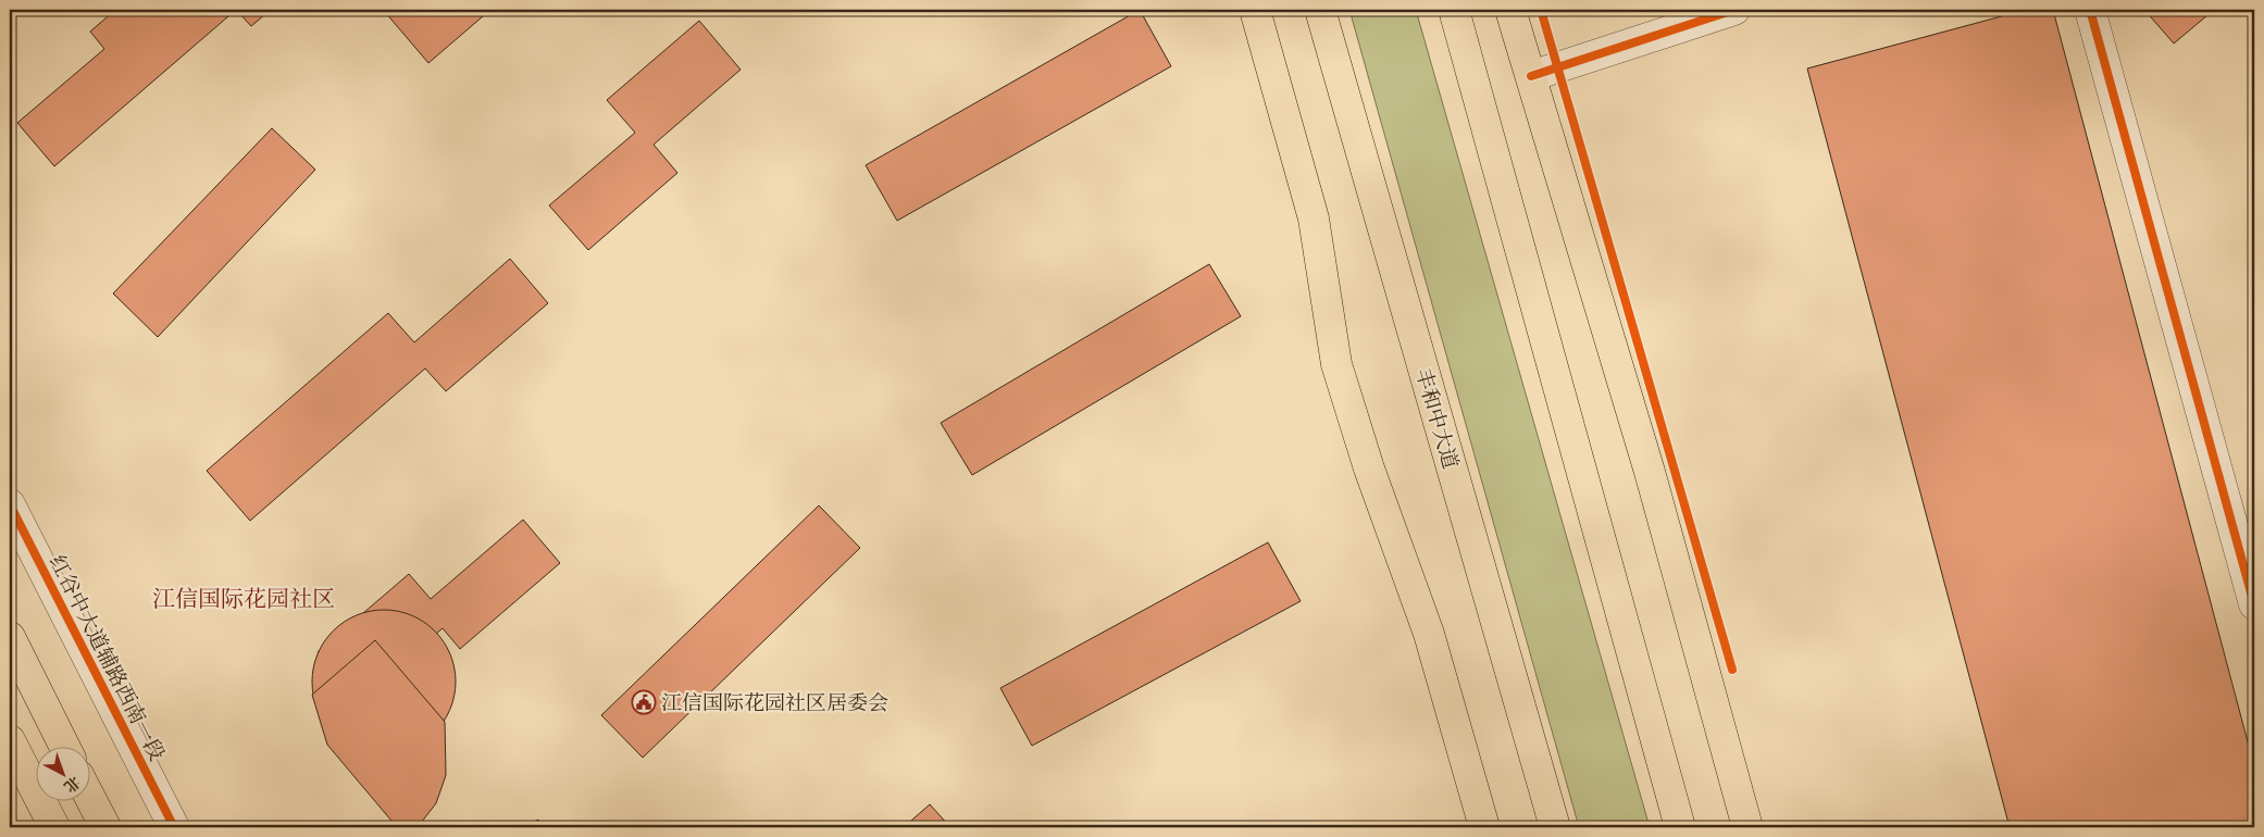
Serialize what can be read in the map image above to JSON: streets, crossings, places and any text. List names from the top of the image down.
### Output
{
  "streets": {
    "main road": ["丰和中大道"],
    "street": ["红谷中大道辅路西南一段"]
  },
  "districts": ["江信国际花园社区"],
  "places": {
    "public building": ["江信国际花园社区居委会"]
  },
  "north": "bottom right"
}
